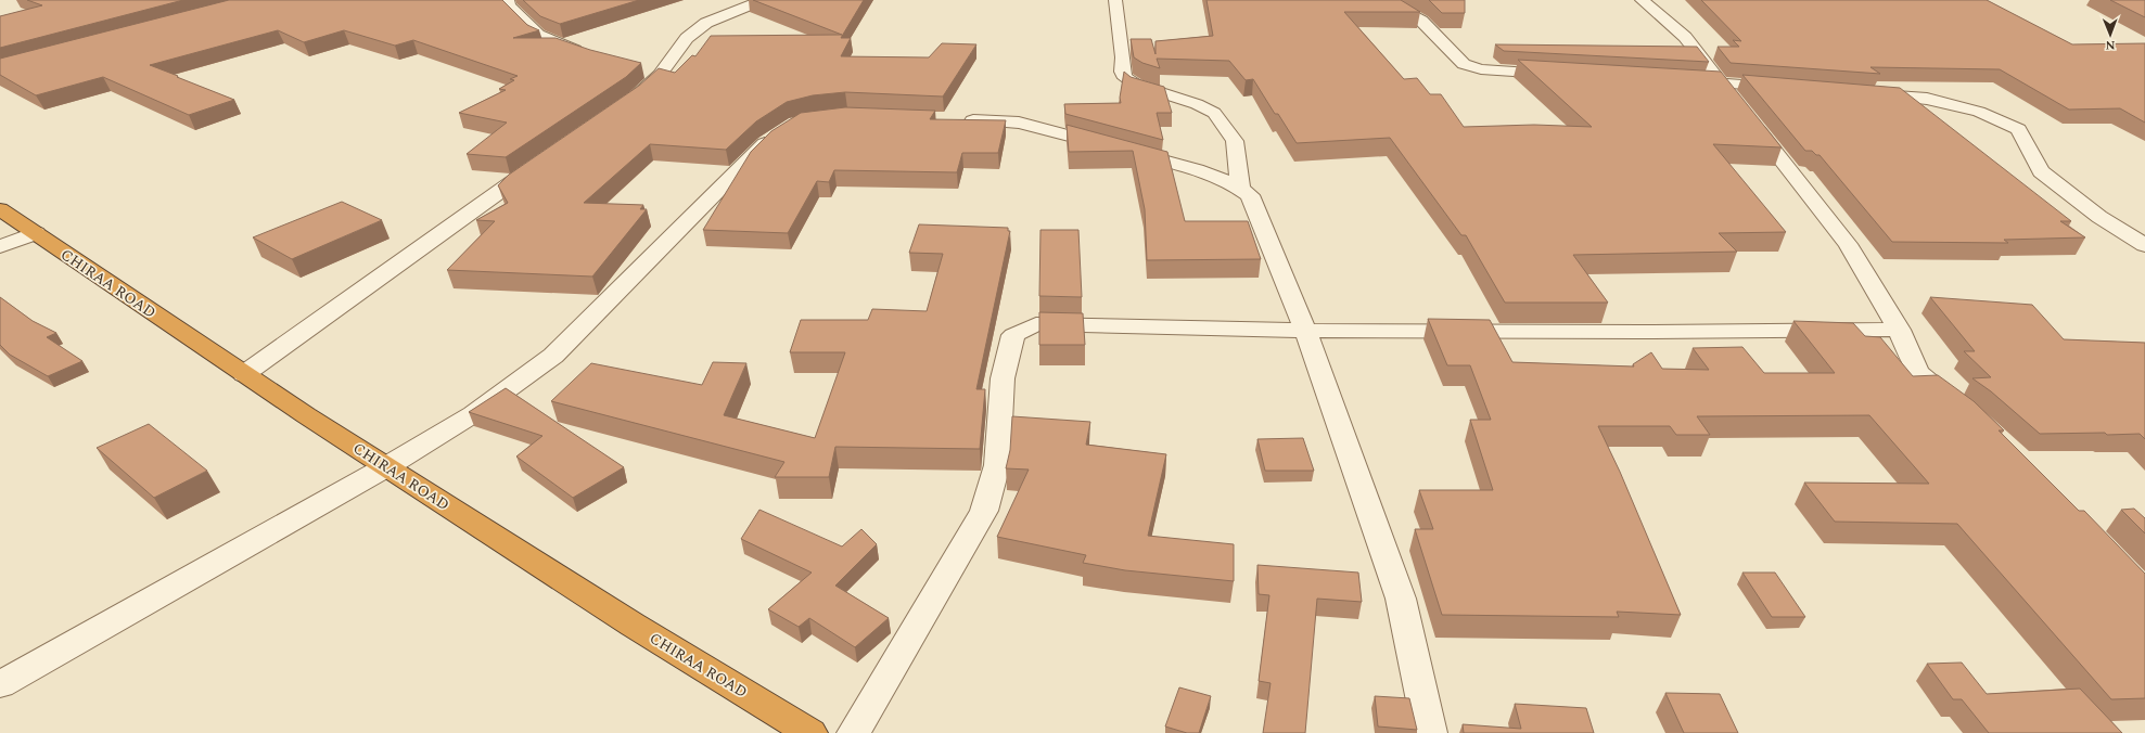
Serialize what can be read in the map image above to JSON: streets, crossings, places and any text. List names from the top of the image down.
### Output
{
  "streets": {
    "highway": ["CHIRAA ROAD"]
  },
  "north": "bottom"
}
